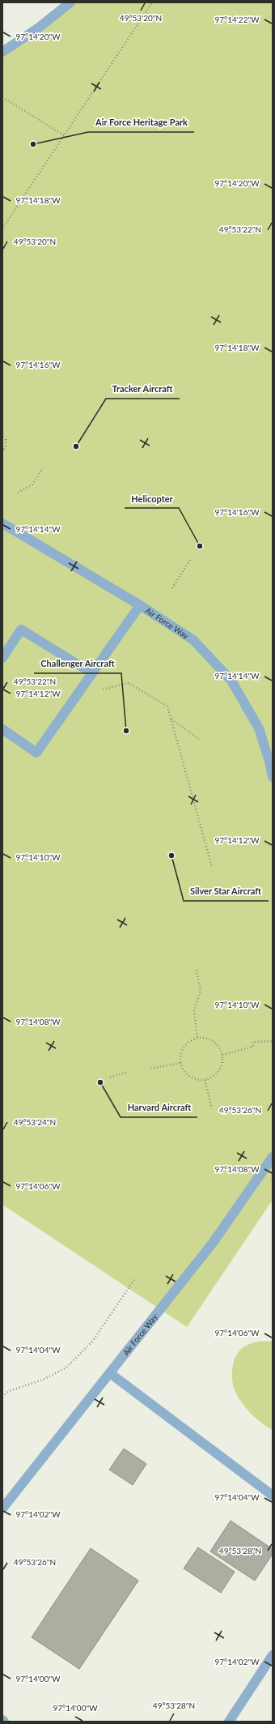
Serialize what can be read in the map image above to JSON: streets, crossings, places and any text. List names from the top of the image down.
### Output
{
  "streets": {
    "street": ["Air Force Way"]
  },
  "places": [
    "Air Force Heritage Park",
    "Tracker Aircraft",
    "Helicopter",
    "Challenger Aircraft",
    "Silver Star Aircraft",
    "Harvard Aircraft"
  ],
  "coordinates": [
    "49°53'20\"N",
    "97°14'22\"W",
    "97°14'20\"W",
    "97°14'18\"W",
    "49°53'22\"N",
    "97°14'16\"W",
    "97°14'14\"W",
    "97°14'12\"W",
    "97°14'10\"W",
    "97°14'08\"W",
    "49°53'26\"N",
    "49°53'24\"N",
    "97°14'06\"W",
    "97°14'04\"W",
    "97°14'02\"W",
    "49°53'28\"N",
    "97°14'00\"W"
  ]
}
